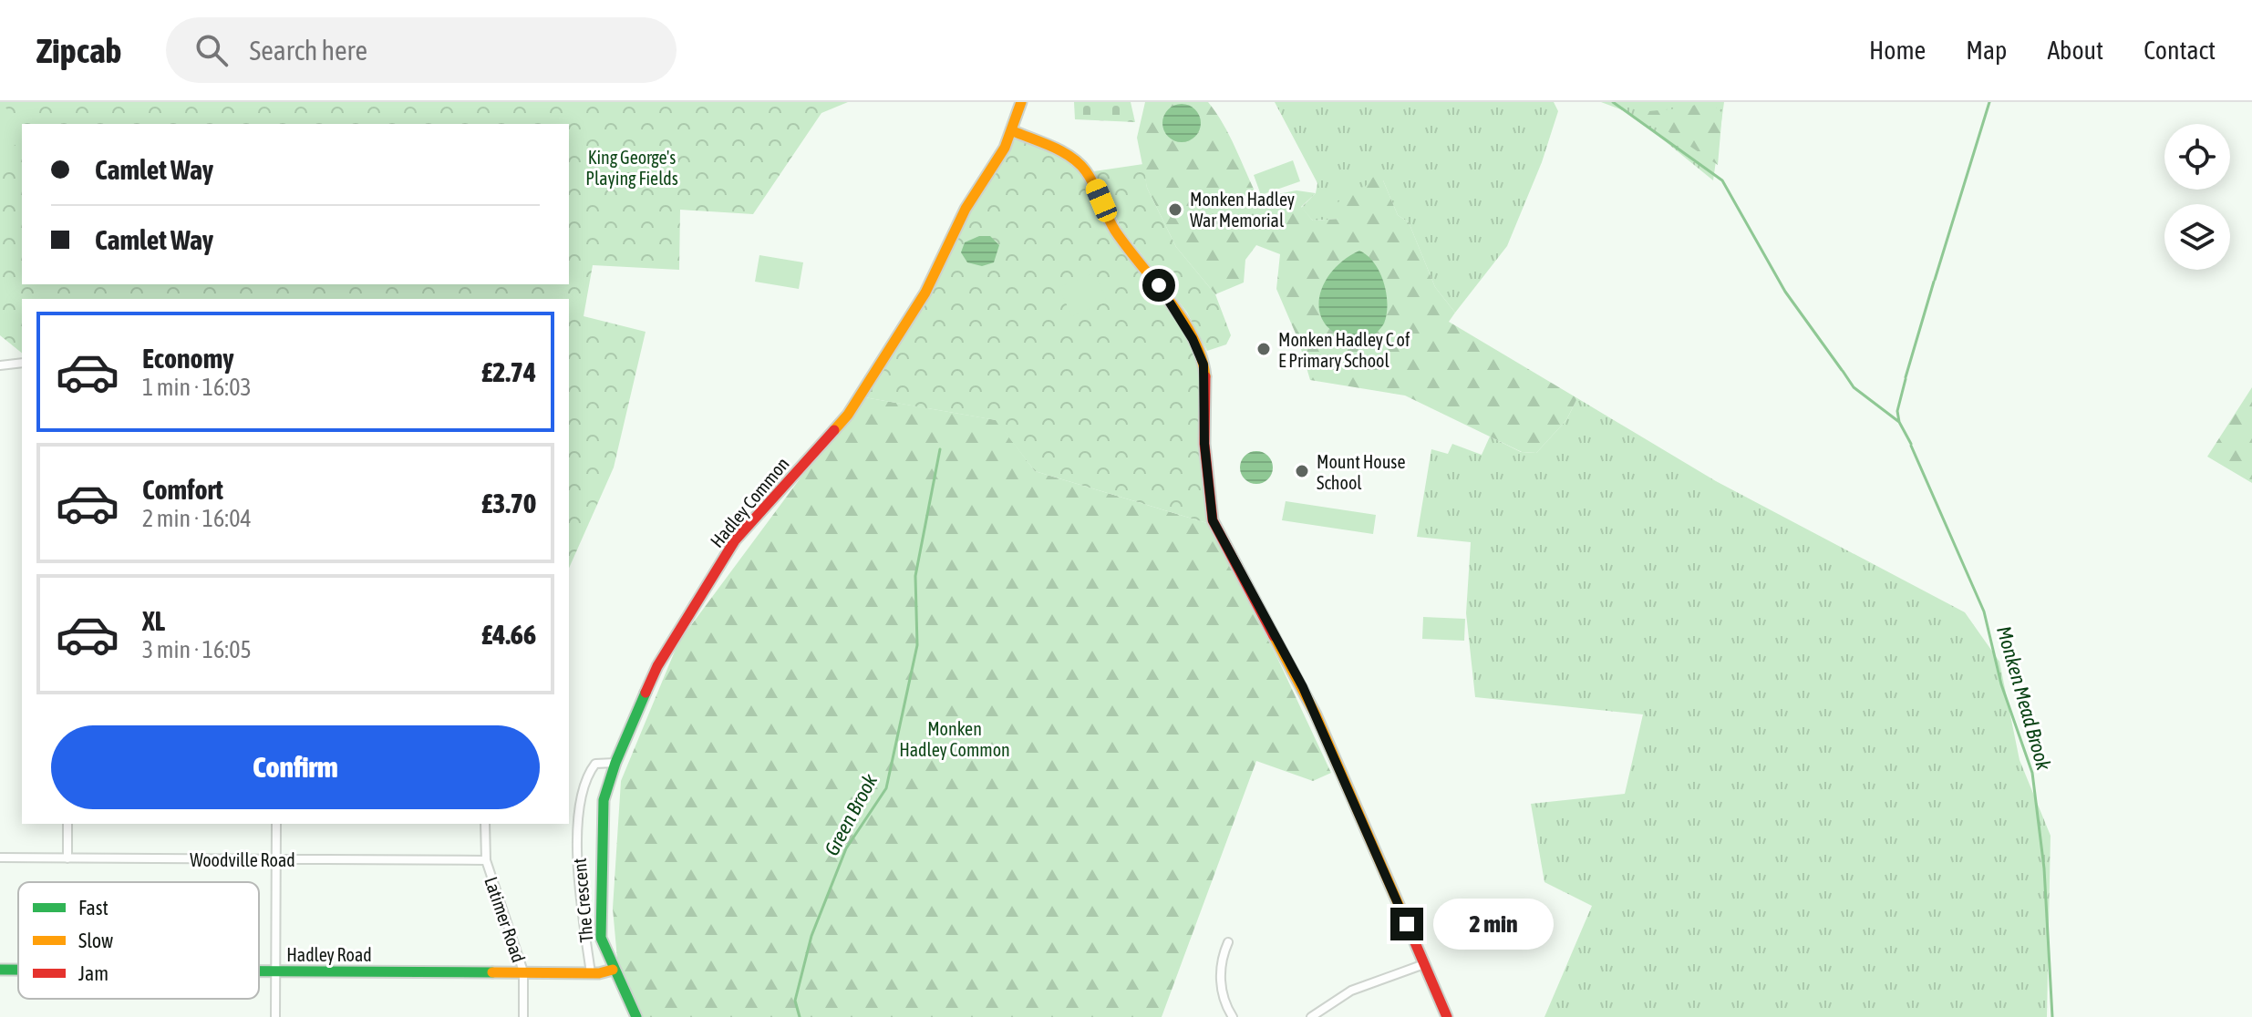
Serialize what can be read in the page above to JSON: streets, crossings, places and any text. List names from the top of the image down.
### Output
{
  "streets": {
    "street": [
      "Hadley Common",
      "Woodville Road",
      "The Crescent",
      "Latimer Road",
      "Hadley Road"
    ]
  },
  "crossings": [
    ["Hadley Common", "The Crescent"],
    ["Hadley Common", "Hadley Road"],
    ["Woodville Road", "Latimer Road"],
    ["The Crescent", "Hadley Road"],
    ["Latimer Road", "Hadley Road"]
  ],
  "water": ["Monken Mead Brook", "Green Brook"],
  "parks": ["King George's Playing Fields", "Monken Hadley Common"],
  "places": ["Monken Hadley War Memorial", "Monken Hadley C of E Primary School", "Mount House School"],
  "legend": ["Fast", "Slow", "Jam"],
  "page": {
    "header": "Zipcab",
    "search": "Search here",
    "nav": [
      "Home",
      "Map",
      "About",
      "Contact"
    ],
    "banner": ["Camlet Way", "Camlet Way"],
    "list": [
      {
        "name": "Economy",
        "note": "1 min · 16:03",
        "value": "£2.74"
      },
      {
        "name": "Comfort",
        "note": "2 min · 16:04",
        "value": "£3.70"
      },
      {
        "name": "XL",
        "note": "3 min · 16:05",
        "value": "£4.66"
      }
    ],
    "buttons": "Confirm",
    "bubble": "2 min"
  }
}
